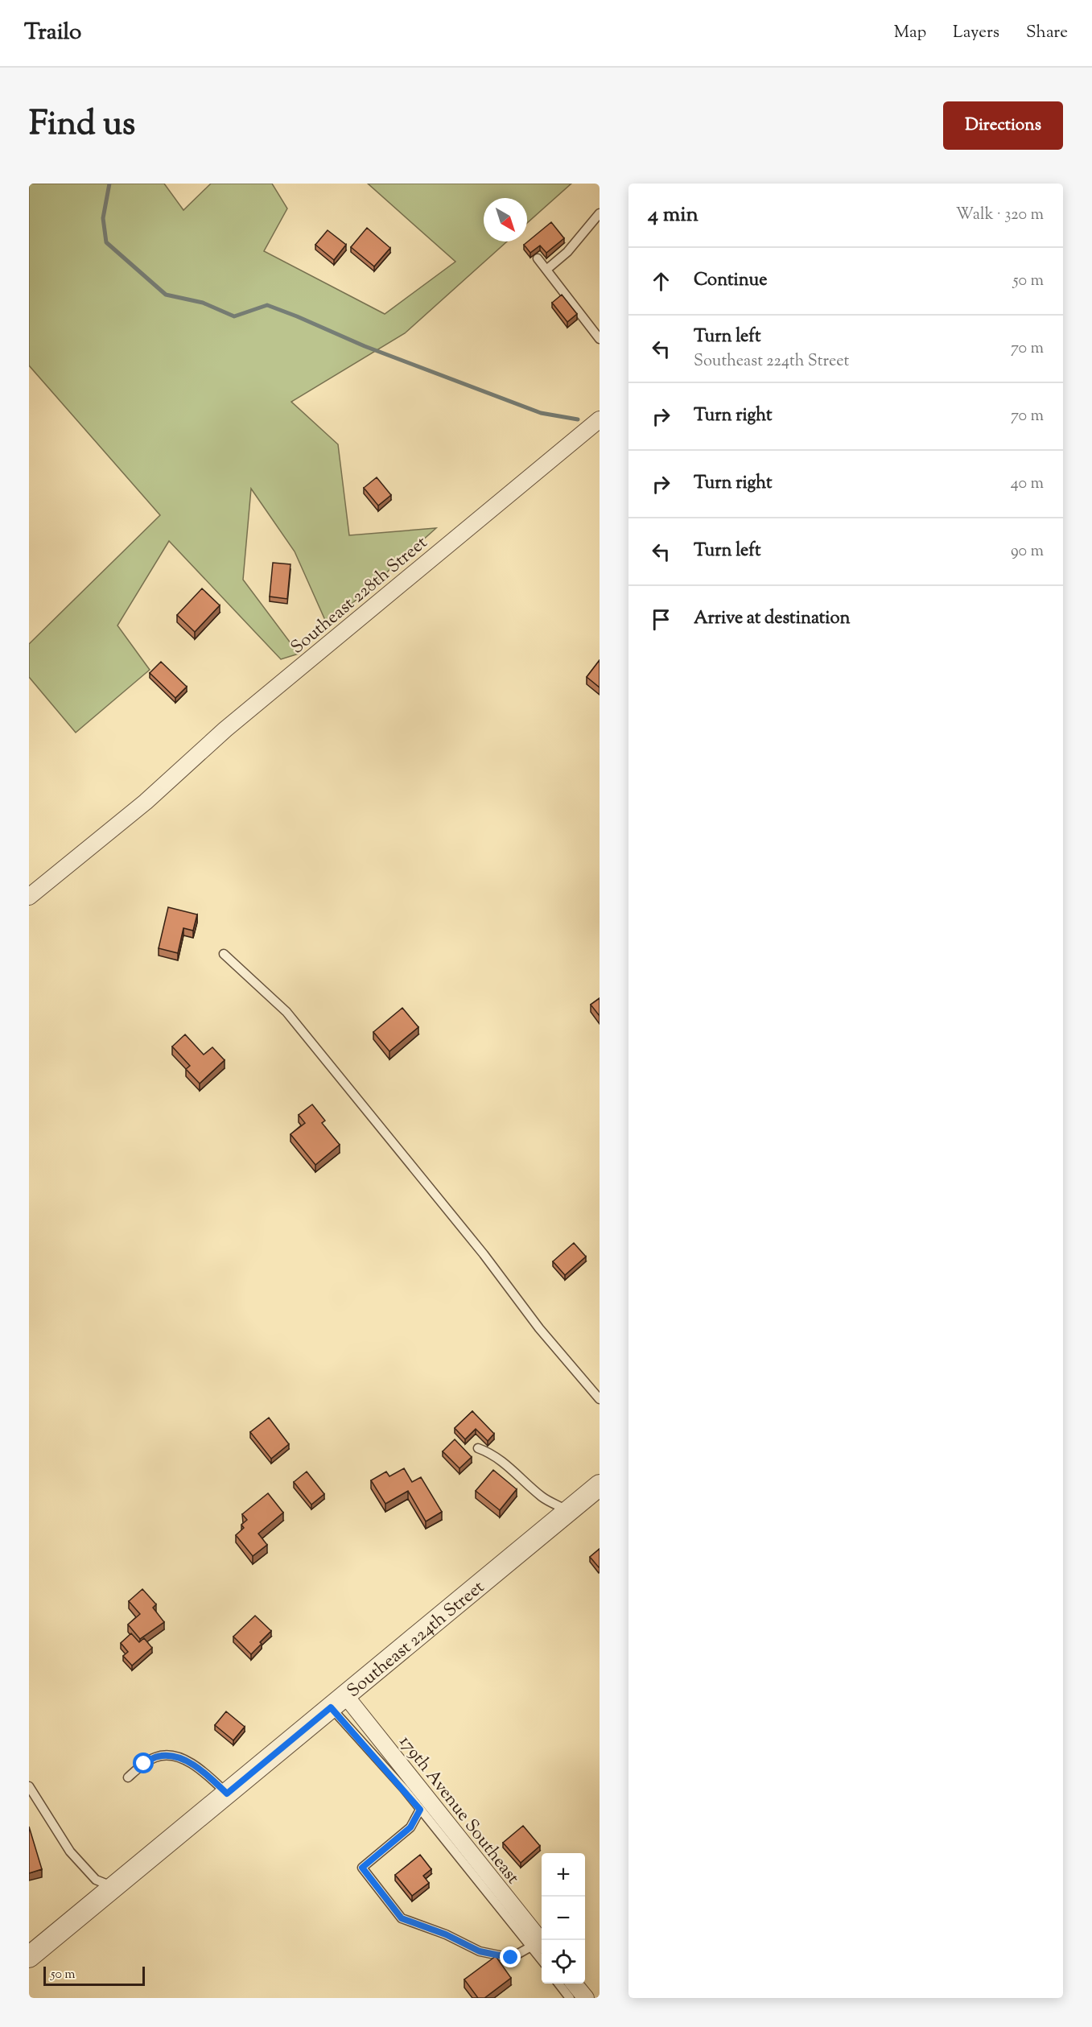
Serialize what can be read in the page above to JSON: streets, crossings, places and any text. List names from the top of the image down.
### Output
{
  "streets": {
    "street": ["Southeast 228th Street", "Southeast 224th Street", "179th Avenue Southeast"]
  },
  "crossings": [
    ["Southeast 224th Street", "179th Avenue Southeast"]
  ],
  "scale_bar": "50 m",
  "north": "bottom right",
  "page": {
    "header": "Trailo",
    "nav": ["Map", "Layers", "Share"],
    "title": "Find us",
    "buttons": "Directions",
    "heading": ["4 min", "Walk · 320 m"],
    "list": [
      ["Continue", "50 m"],
      ["Turn left", "Southeast 224th Street", "70 m"],
      ["Turn right", "70 m"],
      ["Turn right", "40 m"],
      ["Turn left", "90 m"],
      "Arrive at destination"
    ],
    "map_buttons": ["+", "−"],
    "scale": "50 m"
  }
}
